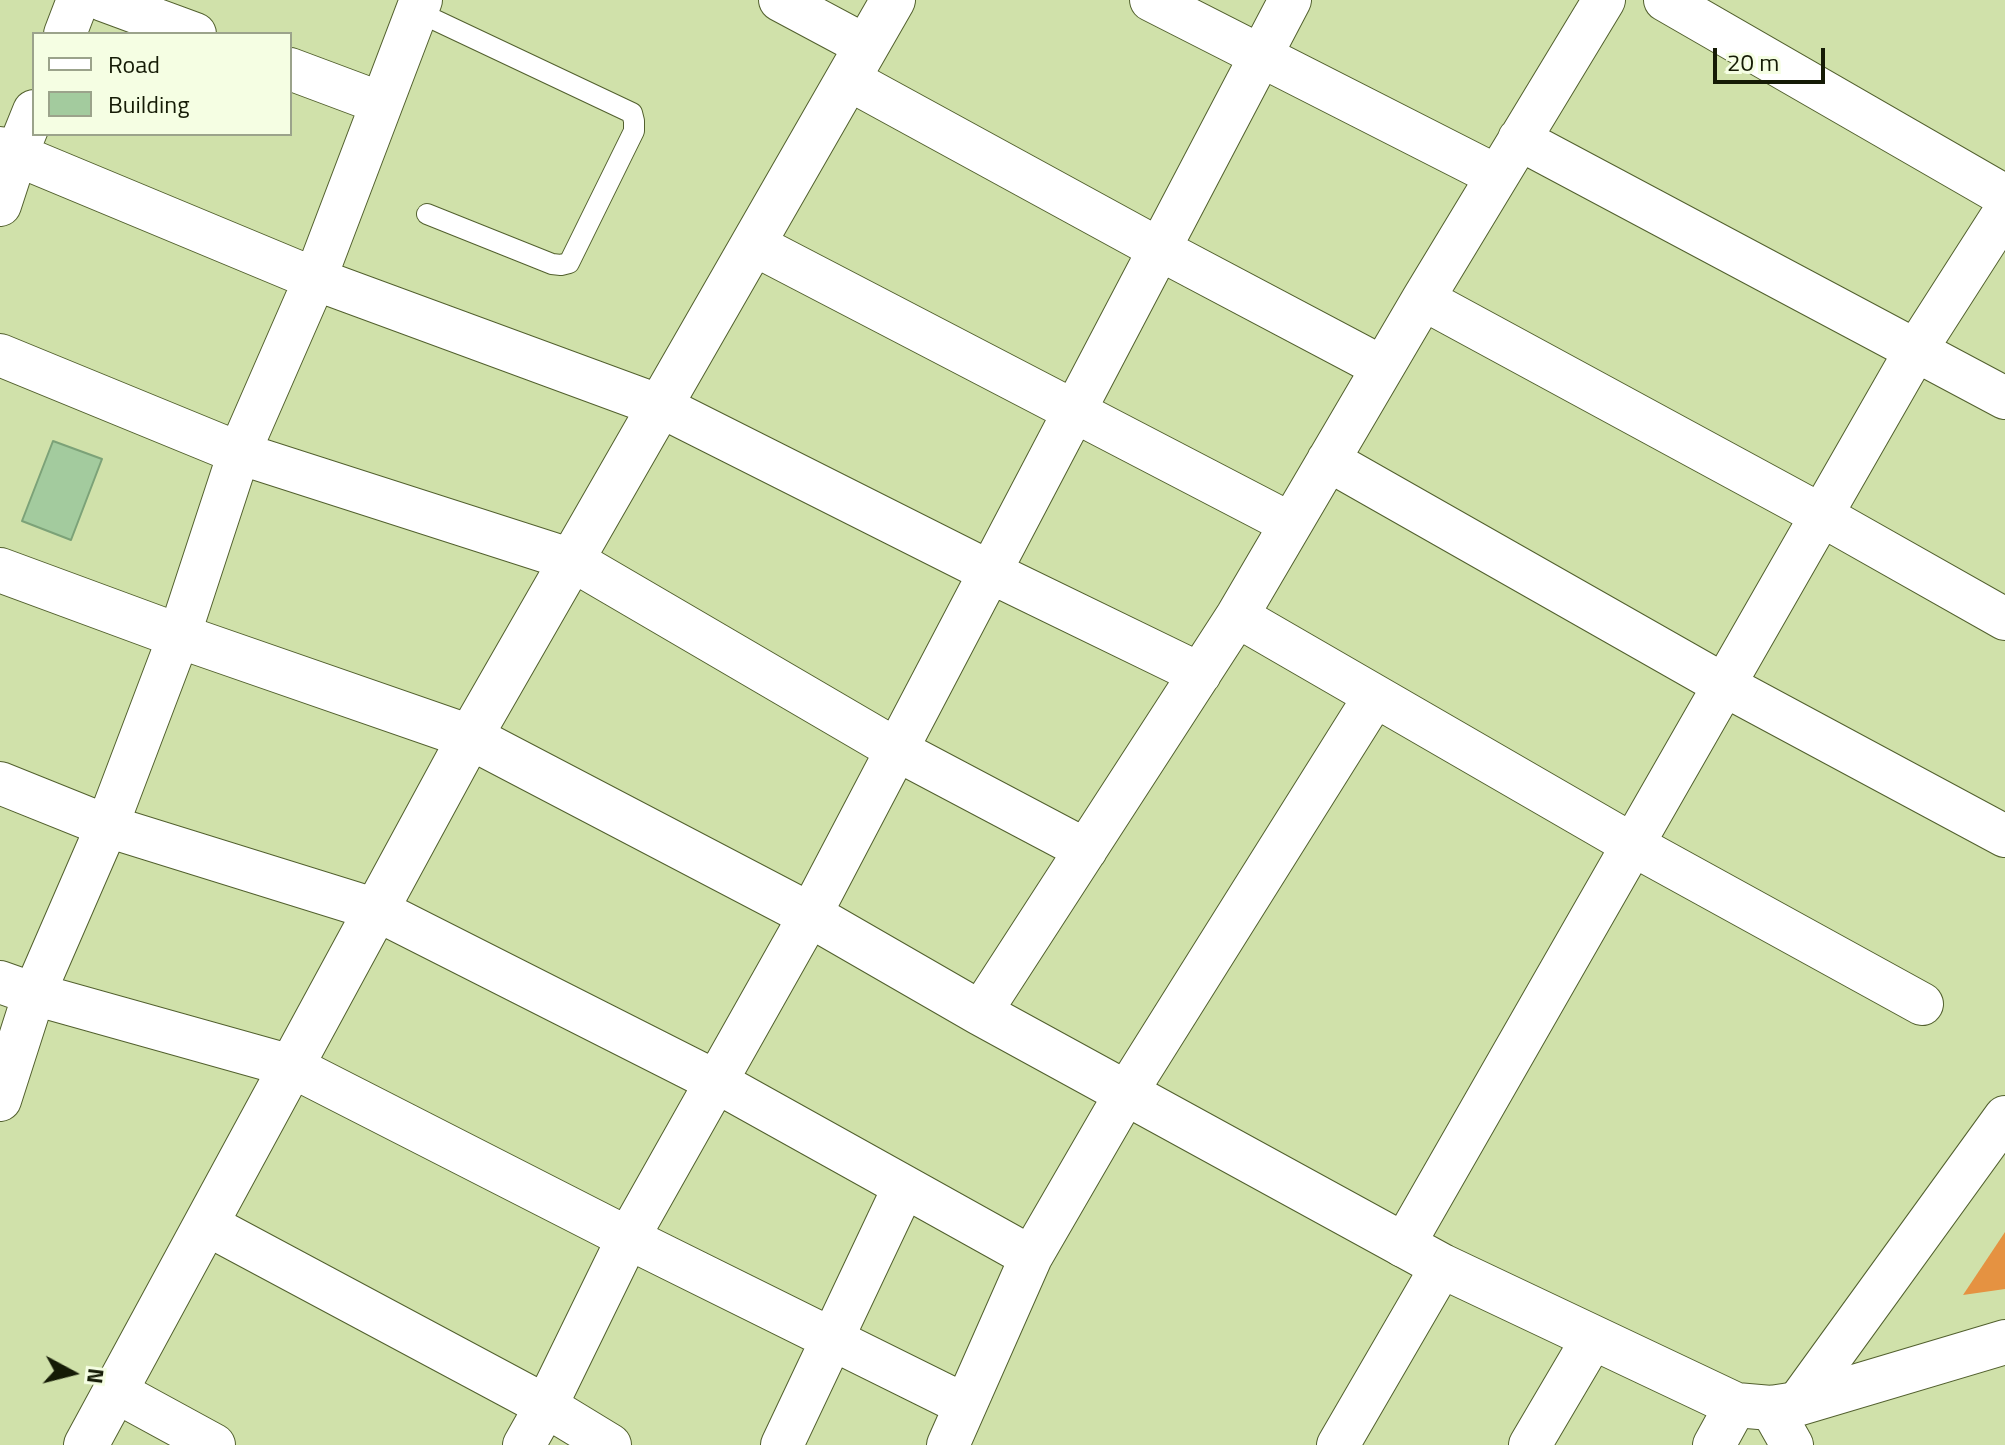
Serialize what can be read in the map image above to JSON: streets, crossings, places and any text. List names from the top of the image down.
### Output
{
  "legend": ["Road", "Building"],
  "scale_bar": "20 m",
  "north": "right"
}
